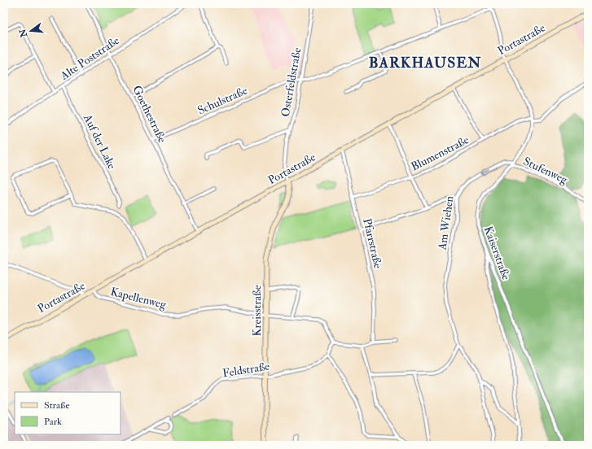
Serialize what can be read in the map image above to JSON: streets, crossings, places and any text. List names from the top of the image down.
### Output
{
  "streets": {
    "main road": ["Portastraße", "Kreisstraße"],
    "street": [
      "Alte Poststraße",
      "Osterfeldstraße",
      "Schulstraße",
      "Goethestraße",
      "Auf der Lake",
      "Blumenstraße",
      "Stufenweg",
      "Am Wiehen",
      "Pfarrstraße",
      "Kaiserstraße",
      "Kapellenweg",
      "Feldstraße"
    ]
  },
  "crossings": [
    ["Portastraße", "Osterfeldstraße"],
    ["Portastraße", "Goethestraße"],
    ["Portastraße", "Pfarrstraße"],
    ["Portastraße", "Kaiserstraße"],
    ["Portastraße", "Kapellenweg"],
    ["Portastraße", "Kreisstraße"],
    ["Alte Poststraße", "Goethestraße"],
    ["Alte Poststraße", "Auf der Lake"],
    ["Osterfeldstraße", "Schulstraße"],
    ["Osterfeldstraße", "Kreisstraße"],
    ["Schulstraße", "Goethestraße"],
    ["Schulstraße", "Kaiserstraße"],
    ["Blumenstraße", "Pfarrstraße"],
    ["Blumenstraße", "Kaiserstraße"],
    ["Stufenweg", "Kaiserstraße"],
    ["Am Wiehen", "Kaiserstraße"],
    ["Kapellenweg", "Kreisstraße"],
    ["Kreisstraße", "Feldstraße"]
  ],
  "districts": ["BARKHAUSEN"],
  "legend": ["Straße", "Park"],
  "north": "left"
}
